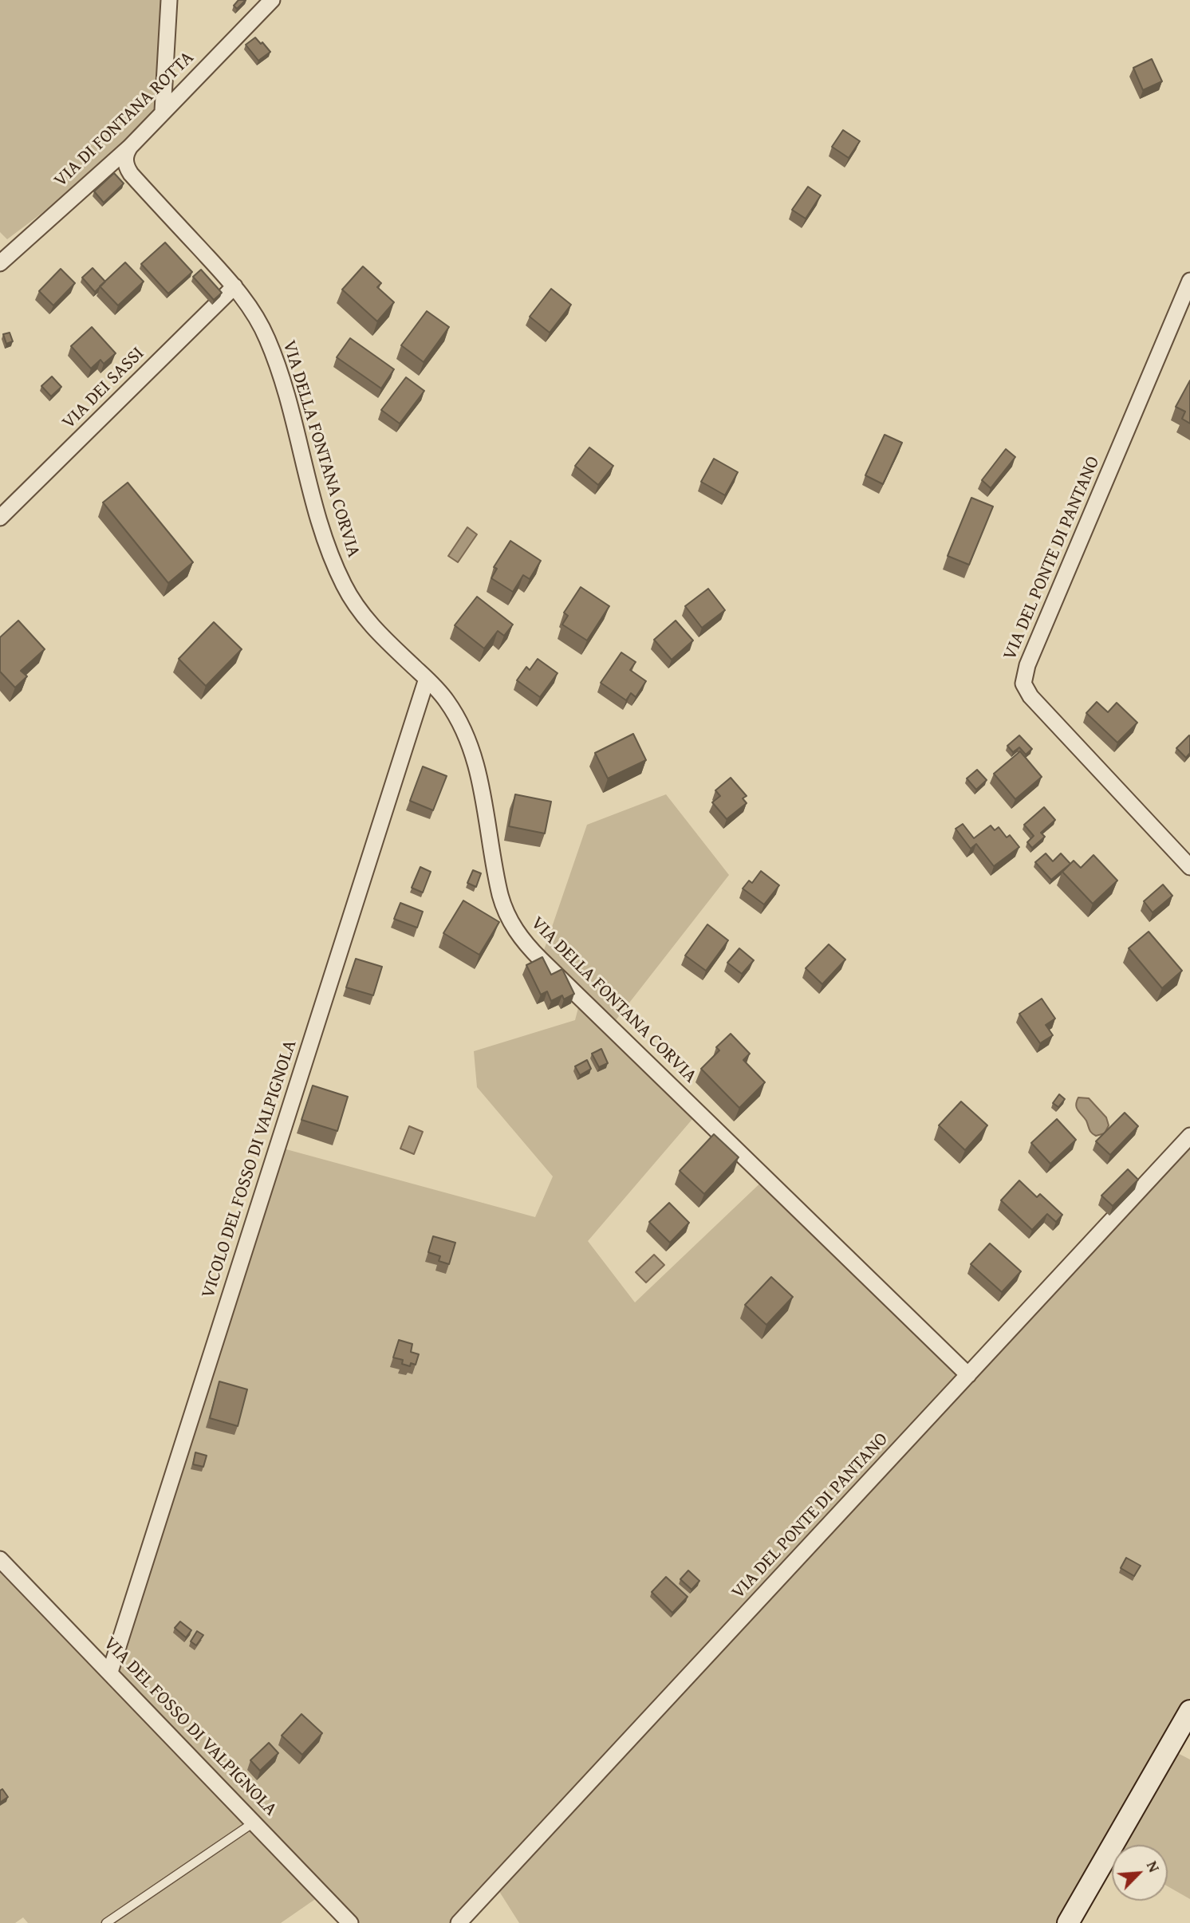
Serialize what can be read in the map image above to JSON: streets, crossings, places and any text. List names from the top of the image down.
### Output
{
  "streets": {
    "street": [
      "VIA DI FONTANA ROTTA",
      "VIA DEI SASSI",
      "VIA DELLA FONTANA CORVIA",
      "VIA DEL PONTE DI PANTANO",
      "VICOLO DEL FOSSO DI VALPIGNOLA",
      "VIA DEL FOSSO DI VALPIGNOLA"
    ]
  },
  "crossings": [
    ["VIA DI FONTANA ROTTA", "VIA DELLA FONTANA CORVIA"],
    ["VIA DEI SASSI", "VIA DELLA FONTANA CORVIA"],
    ["VIA DELLA FONTANA CORVIA", "VIA DEL PONTE DI PANTANO"],
    ["VIA DELLA FONTANA CORVIA", "VICOLO DEL FOSSO DI VALPIGNOLA"],
    ["VICOLO DEL FOSSO DI VALPIGNOLA", "VIA DEL FOSSO DI VALPIGNOLA"]
  ],
  "north": "top right"
}
